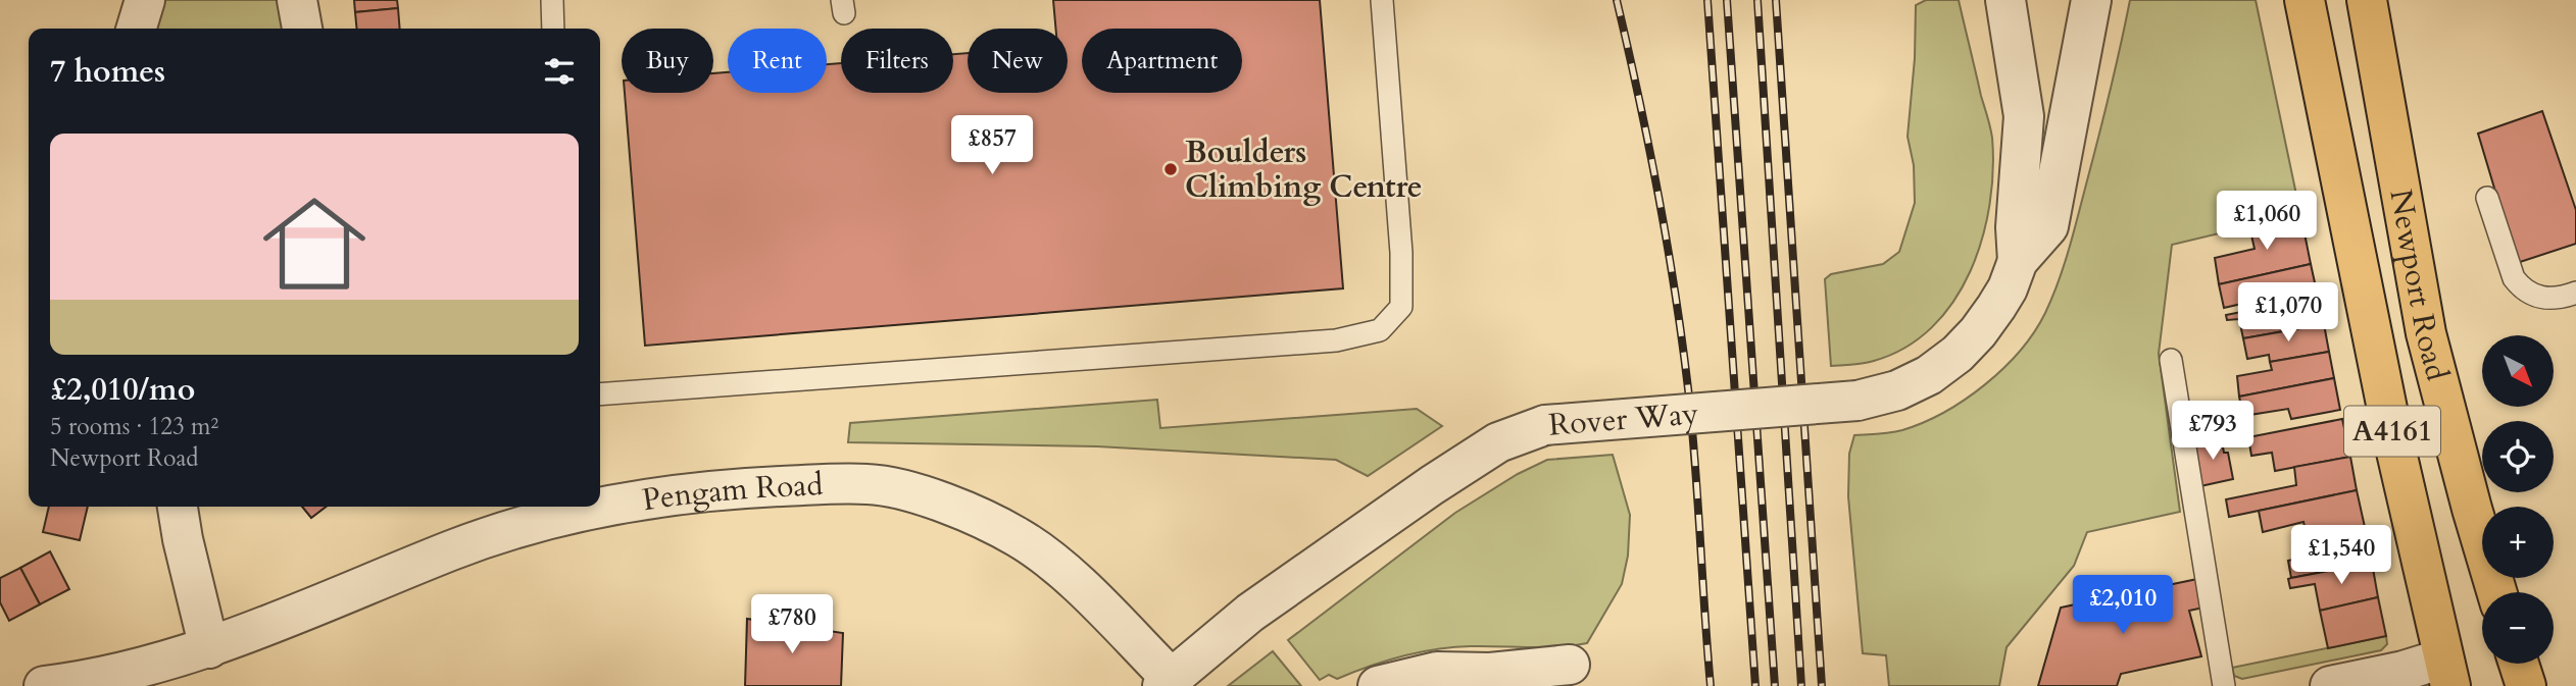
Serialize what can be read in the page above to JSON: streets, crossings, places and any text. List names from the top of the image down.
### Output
{
  "streets": {
    "main road": ["Newport Road", "A4161"],
    "street": ["Rover Way", "Pengam Road"]
  },
  "crossings": [
    ["Rover Way", "Pengam Road"]
  ],
  "places": ["Boulders Climbing Centre"],
  "north": "bottom right",
  "page": {
    "chip": [
      "Buy",
      "Rent",
      "Filters",
      "New",
      "Apartment"
    ],
    "heading": "7 homes",
    "list": [
      {
        "name": "£2,010/mo",
        "note": "5 rooms · 123 m² · Newport Road"
      }
    ],
    "price": [
      "£857",
      "£1,060",
      "£1,070",
      "£793",
      "£1,540",
      "£2,010",
      "£780"
    ],
    "map_buttons": ["+", "−"]
  }
}
